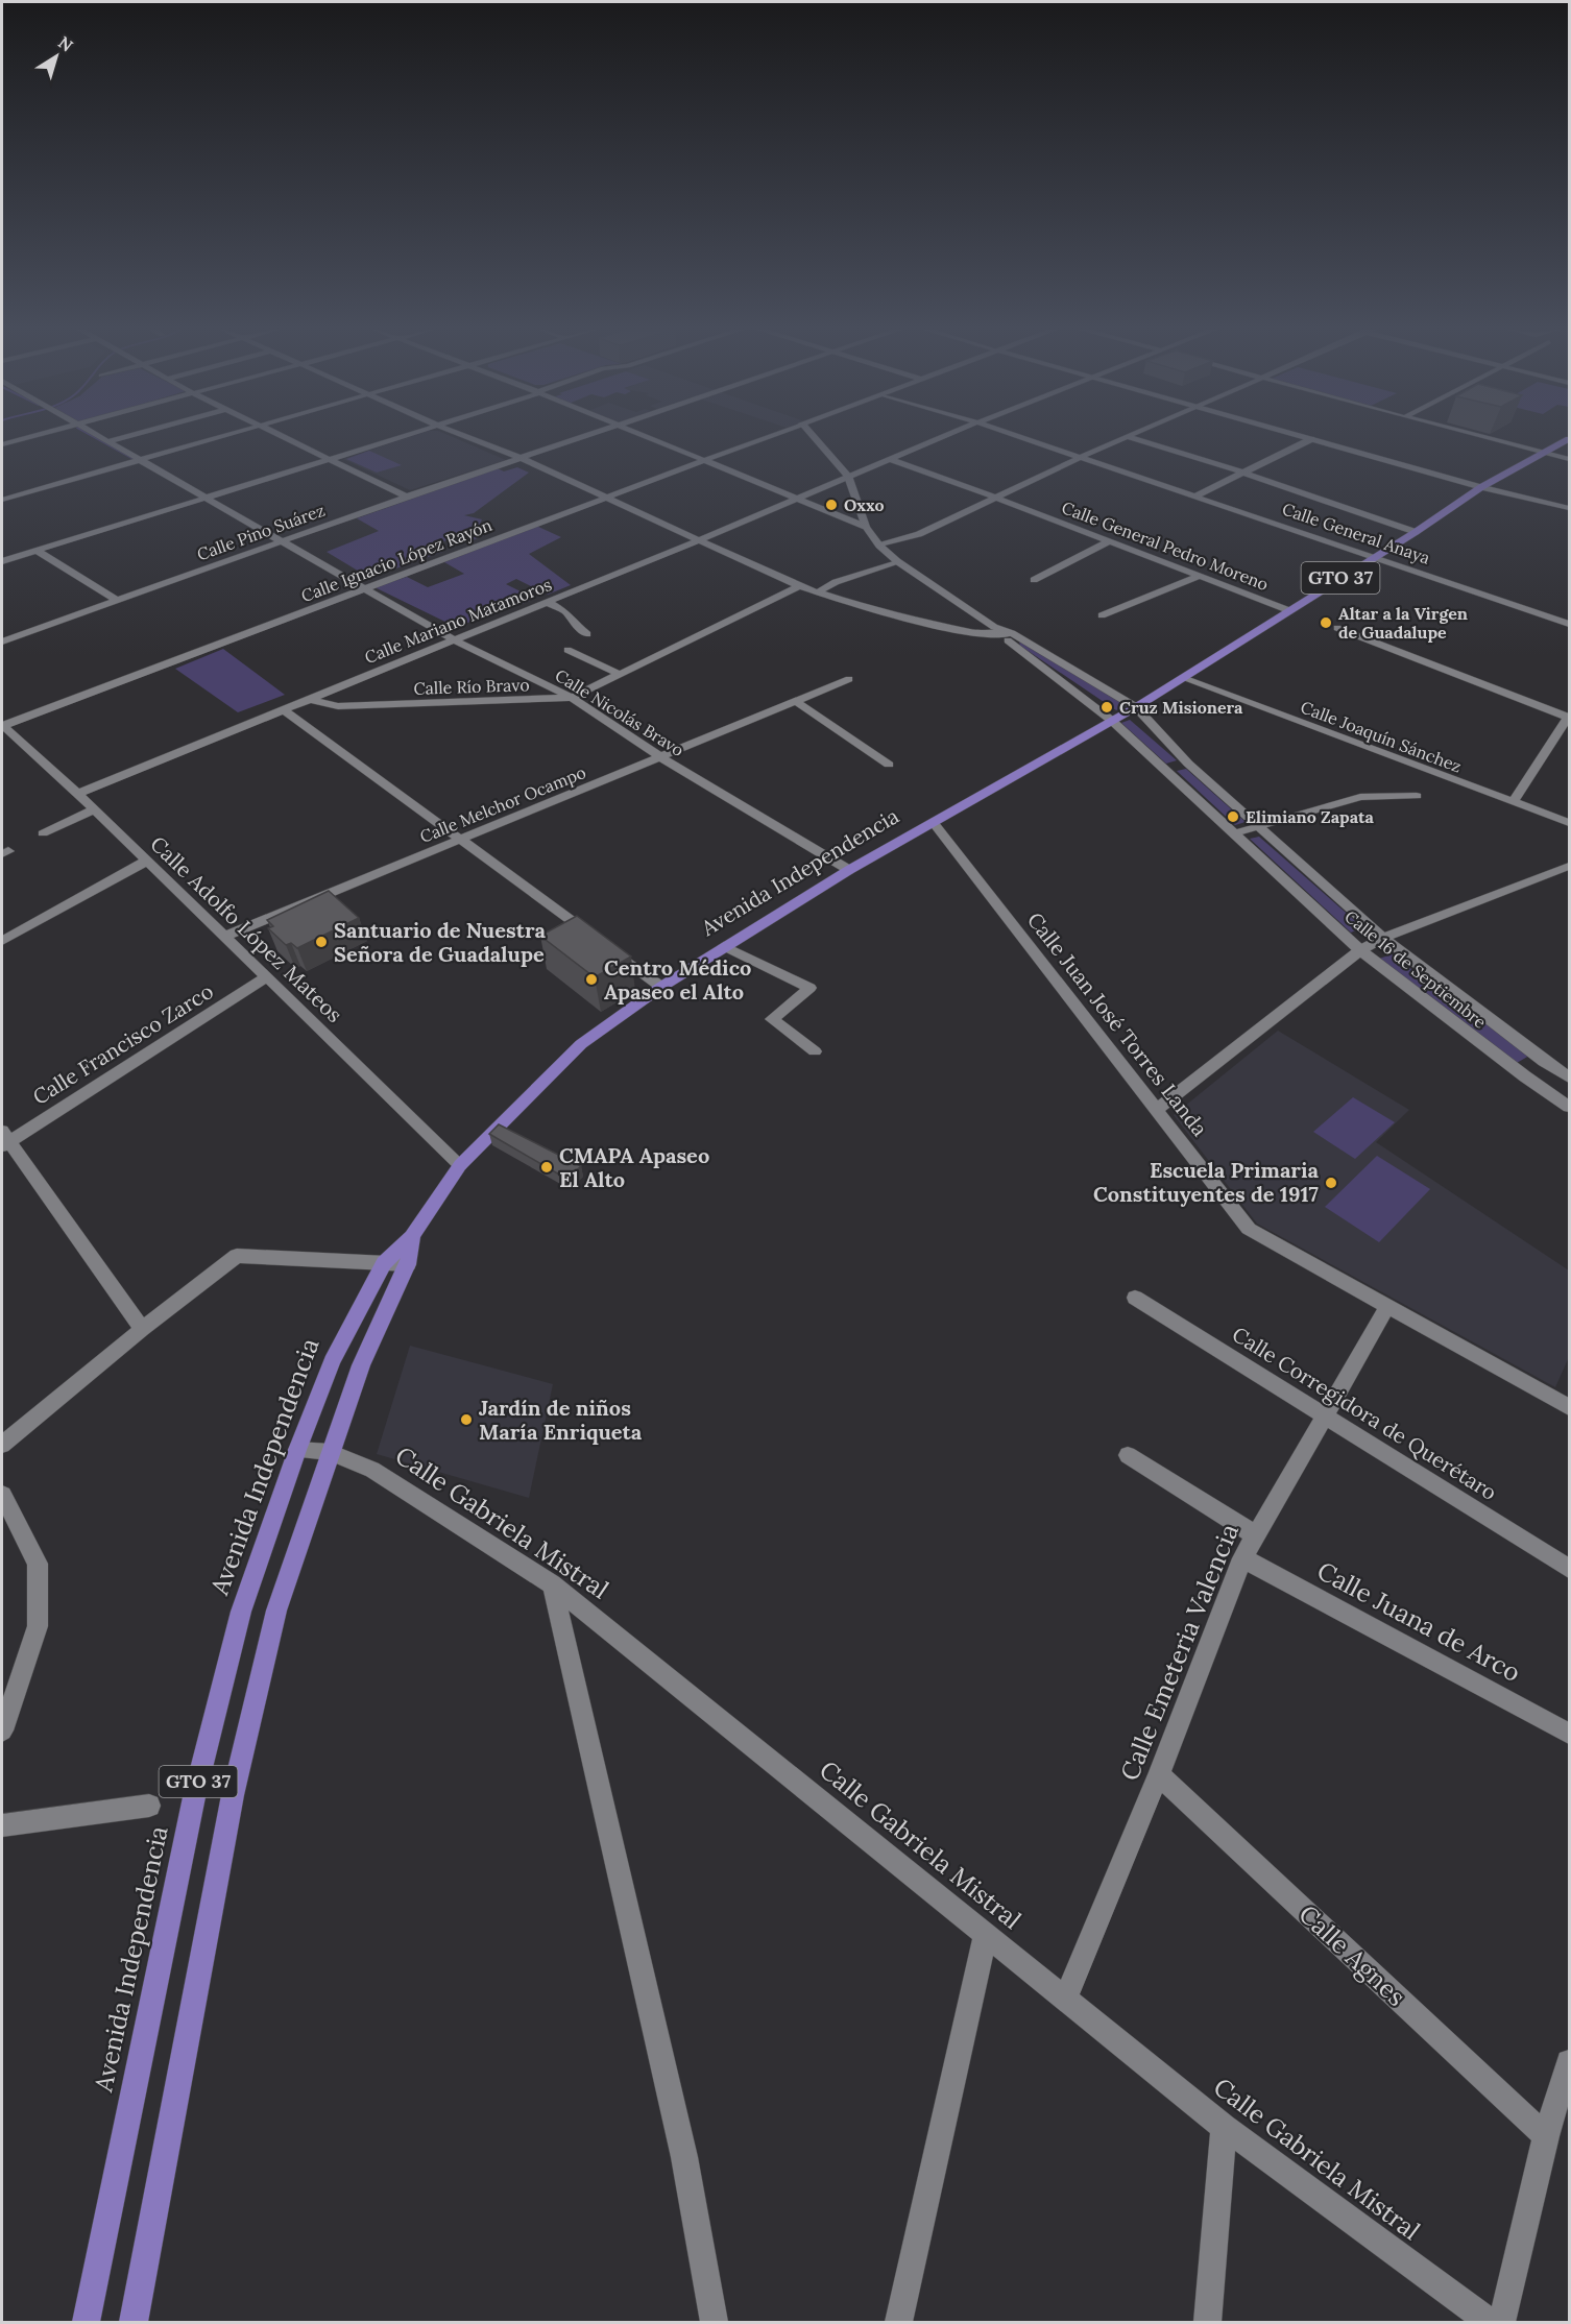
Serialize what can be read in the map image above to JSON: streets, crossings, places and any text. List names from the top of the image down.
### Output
{
  "streets": {
    "main road": ["GTO 37", "Avenida Independencia"],
    "street": [
      "Calle Pino Suárez",
      "Calle General Anaya",
      "Calle General Pedro Moreno",
      "Calle Ignacio López Rayón",
      "Calle Mariano Matamoros",
      "Calle Río Bravo",
      "Calle Nicolás Bravo",
      "Calle Joaquín Sánchez",
      "Calle Melchor Ocampo",
      "Calle Adolfo López Mateos",
      "Calle 16 de Septiembre",
      "Calle Juan José Torres Landa",
      "Calle Francisco Zarco",
      "Calle Corregidora de Querétaro",
      "Calle Gabriela Mistral",
      "Calle Juana de Arco",
      "Calle Emeteria Valencia",
      "Calle Agnes"
    ]
  },
  "crossings": [
    ["Calle Pino Suárez", "Calle Nicolás Bravo"],
    ["Calle General Anaya", "GTO 37"],
    ["Calle General Pedro Moreno", "GTO 37"],
    ["Calle General Pedro Moreno", "Calle Mariano Matamoros"],
    ["Calle Ignacio López Rayón", "Calle Nicolás Bravo"],
    ["Calle Ignacio López Rayón", "Calle Adolfo López Mateos"],
    ["GTO 37", "Calle Joaquín Sánchez"],
    ["GTO 37", "Avenida Independencia"],
    ["GTO 37", "Calle 16 de Septiembre"],
    ["Calle Mariano Matamoros", "Calle Río Bravo"],
    ["Calle Mariano Matamoros", "Calle Nicolás Bravo"],
    ["Calle Mariano Matamoros", "Calle Adolfo López Mateos"],
    ["Calle Mariano Matamoros", "Calle 16 de Septiembre"],
    ["Calle Río Bravo", "Calle Nicolás Bravo"],
    ["Calle Nicolás Bravo", "Calle Melchor Ocampo"],
    ["Calle Nicolás Bravo", "Avenida Independencia"],
    ["Calle Melchor Ocampo", "Calle Adolfo López Mateos"],
    ["Avenida Independencia", "Calle Adolfo López Mateos"],
    ["Avenida Independencia", "Calle 16 de Septiembre"],
    ["Avenida Independencia", "Calle Juan José Torres Landa"],
    ["Avenida Independencia", "Calle Gabriela Mistral"],
    ["Calle Adolfo López Mateos", "Calle Francisco Zarco"],
    ["Calle Juan José Torres Landa", "Calle Emeteria Valencia"],
    ["Calle Corregidora de Querétaro", "Calle Emeteria Valencia"],
    ["Calle Gabriela Mistral", "Calle Emeteria Valencia"],
    ["Calle Juana de Arco", "Calle Emeteria Valencia"],
    ["Calle Emeteria Valencia", "Calle Agnes"]
  ],
  "places": [
    "Oxxo",
    "Altar a la Virgen de Guadalupe",
    "Cruz Misionera",
    "Elimiano Zapata",
    "Santuario de Nuestra Señora de Guadalupe",
    "Centro Médico Apaseo el Alto",
    "CMAPA Apaseo El Alto",
    "Escuela Primaria Constituyentes de 1917",
    "Jardín de niños María Enriqueta"
  ],
  "north": "top right"
}
